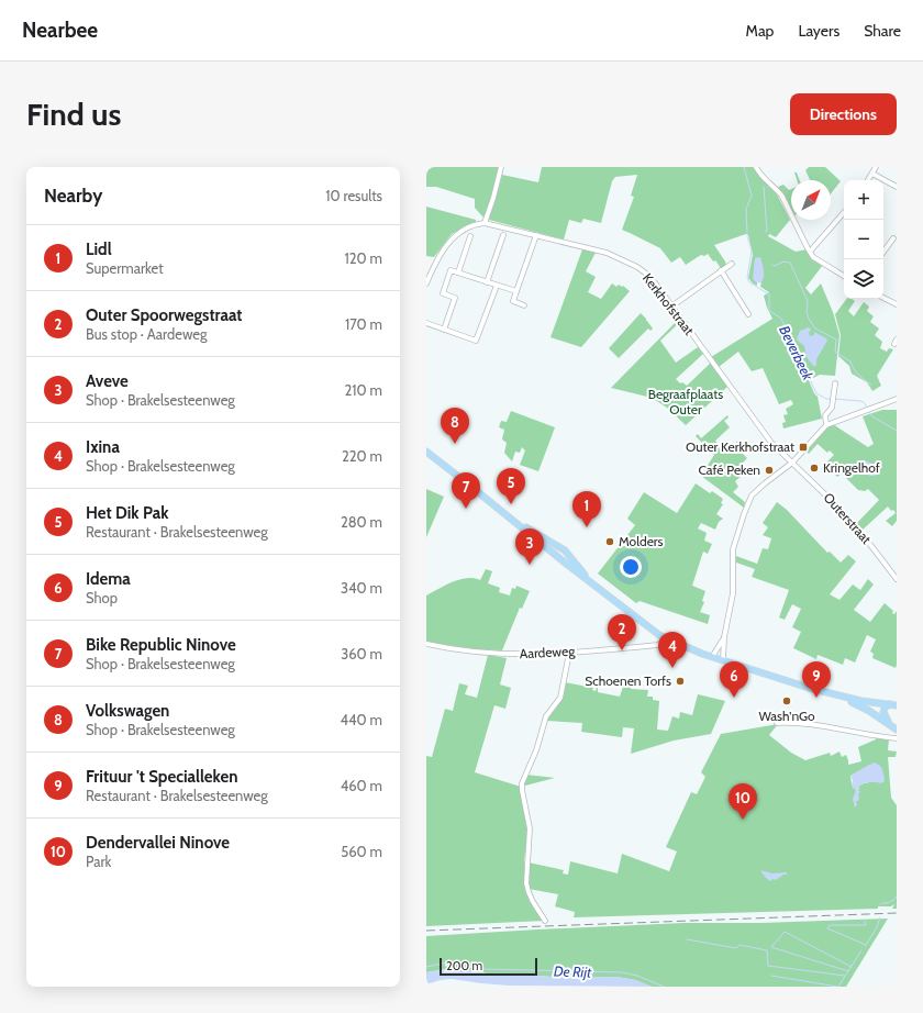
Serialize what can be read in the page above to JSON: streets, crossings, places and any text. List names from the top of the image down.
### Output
{
  "streets": {
    "street": ["Kerkhofstraat", "Outerstraat", "Aardeweg"]
  },
  "crossings": [
    ["Kerkhofstraat", "Outerstraat"]
  ],
  "water": ["Beverbeek", "De Rijt"],
  "parks": ["Begraafplaats Outer"],
  "places": {
    "transit": ["Outer Kerkhofstraat"],
    "other": [
      "Kringelhof",
      "Café Peken",
      "Molders",
      "Schoenen Torfs",
      "Wash'nGo"
    ]
  },
  "scale_bar": "200 m",
  "north": "top right",
  "page": {
    "header": "Nearbee",
    "nav": ["Map", "Layers", "Share"],
    "buttons": "Directions",
    "title": "Find us",
    "heading": ["Nearby", "10 results"],
    "map_buttons": ["+", "−"],
    "list": [
      {
        "mark": "1",
        "name": "Lidl",
        "note": "Supermarket",
        "value": "120 m"
      },
      {
        "mark": "2",
        "name": "Outer Spoorwegstraat",
        "note": "Bus stop · Aardeweg",
        "value": "170 m"
      },
      {
        "mark": "3",
        "name": "Aveve",
        "note": "Shop · Brakelsesteenweg",
        "value": "210 m"
      },
      {
        "mark": "4",
        "name": "Ixina",
        "note": "Shop · Brakelsesteenweg",
        "value": "220 m"
      },
      {
        "mark": "5",
        "name": "Het Dik Pak",
        "note": "Restaurant · Brakelsesteenweg",
        "value": "280 m"
      },
      {
        "mark": "6",
        "name": "Idema",
        "note": "Shop",
        "value": "340 m"
      },
      {
        "mark": "7",
        "name": "Bike Republic Ninove",
        "note": "Shop · Brakelsesteenweg",
        "value": "360 m"
      },
      {
        "mark": "8",
        "name": "Volkswagen",
        "note": "Shop · Brakelsesteenweg",
        "value": "440 m"
      },
      {
        "mark": "9",
        "name": "Frituur 't Specialleken",
        "note": "Restaurant · Brakelsesteenweg",
        "value": "460 m"
      },
      {
        "mark": "10",
        "name": "Dendervallei Ninove",
        "note": "Park",
        "value": "560 m"
      }
    ],
    "pins": [
      "8",
      "5",
      "7",
      "1",
      "3",
      "2",
      "4",
      "6",
      "9",
      "10"
    ],
    "scale": "200 m"
  }
}
